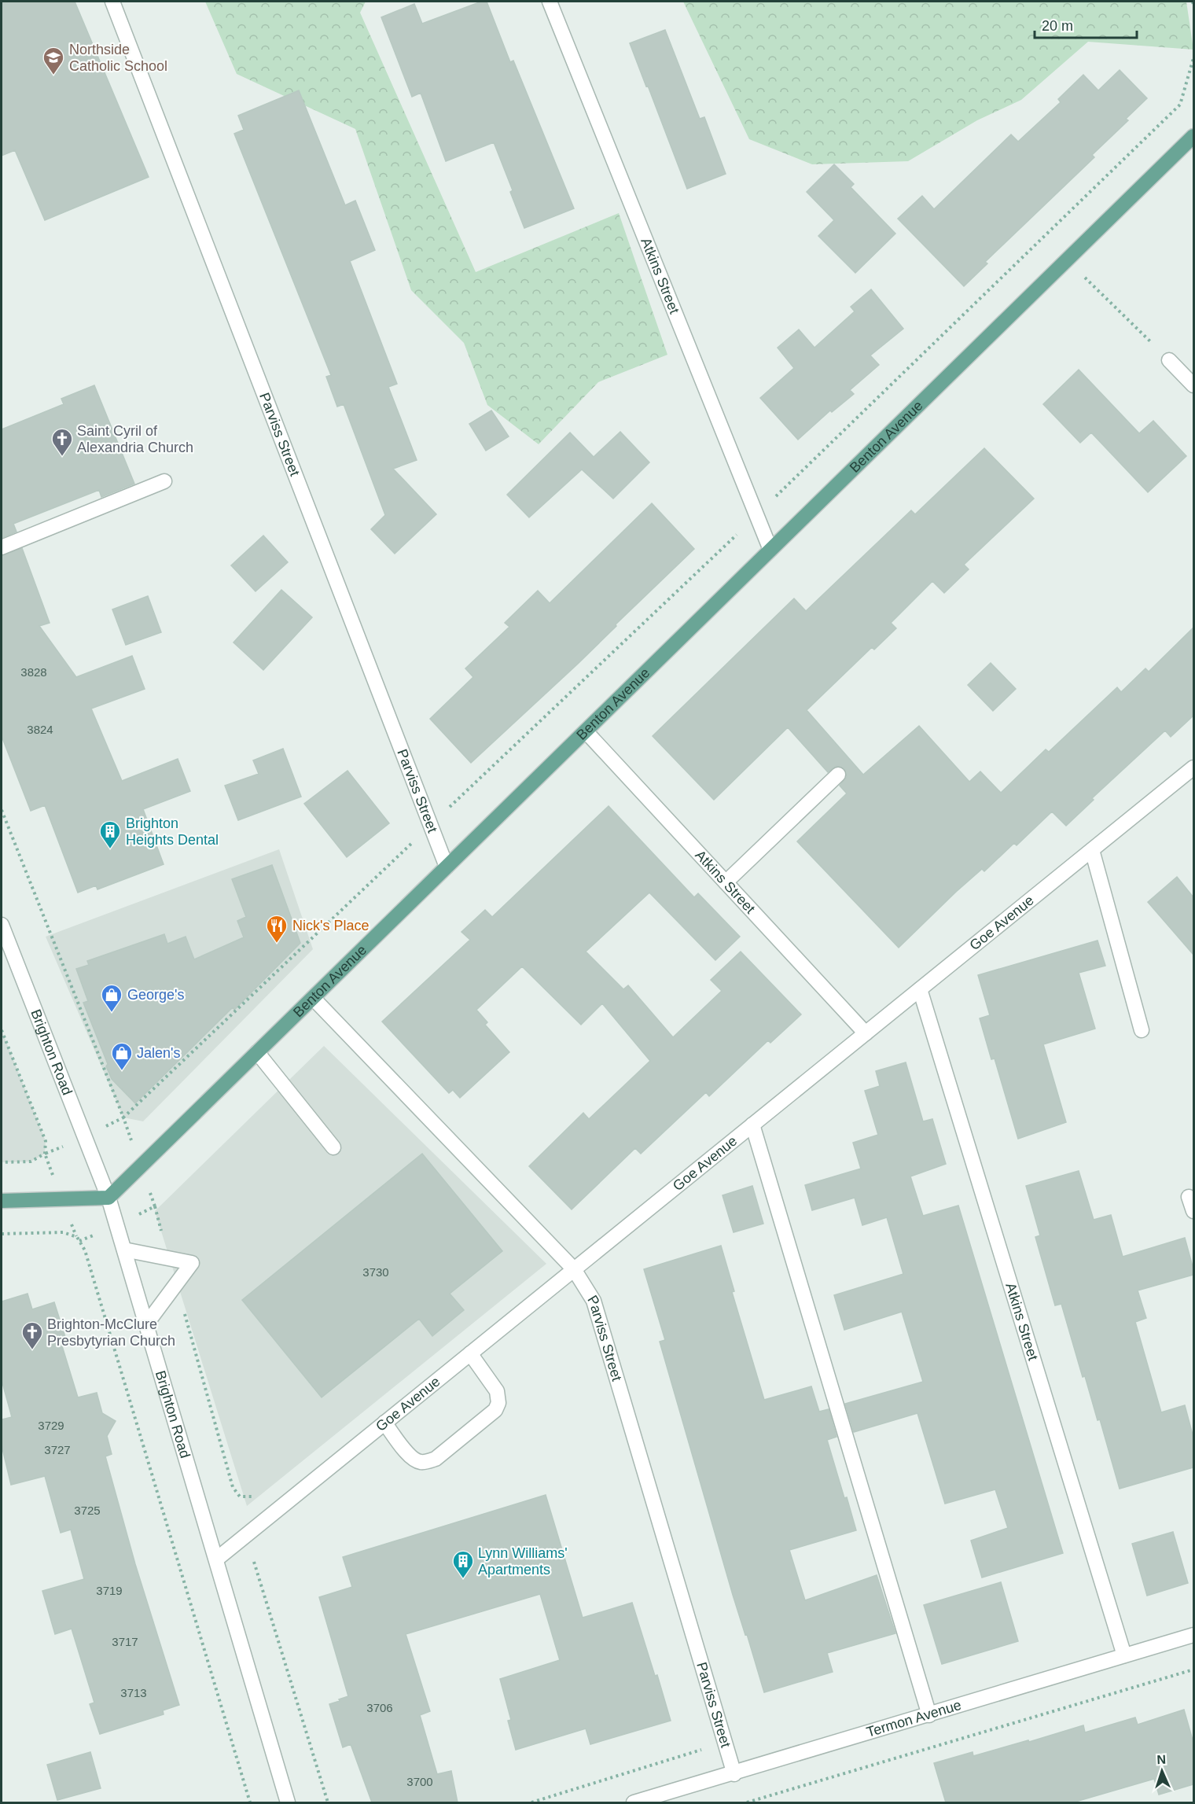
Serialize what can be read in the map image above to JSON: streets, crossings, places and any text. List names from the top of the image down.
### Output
{
  "streets": {
    "main road": ["Benton Avenue"],
    "street": [
      "Atkins Street",
      "Parviss Street",
      "Goe Avenue",
      "Brighton Road",
      "Termon Avenue"
    ]
  },
  "crossings": [
    ["Atkins Street", "Benton Avenue"],
    ["Atkins Street", "Goe Avenue"],
    ["Atkins Street", "Termon Avenue"],
    ["Parviss Street", "Benton Avenue"],
    ["Parviss Street", "Goe Avenue"],
    ["Parviss Street", "Termon Avenue"],
    ["Benton Avenue", "Brighton Road"],
    ["Goe Avenue", "Brighton Road"]
  ],
  "places": {
    "school or university": ["Northside Catholic School"],
    "church": ["Saint Cyril of Alexandria Church", "Brighton-McClure Presbytyrian Church"],
    "building": ["Brighton Heights Dental", "Lynn Williams' Apartments"],
    "restaurant": ["Nick's Place"],
    "shop": ["George's", "Jalen's"]
  },
  "house_numbers": [
    "3828",
    "3824",
    "3730",
    "3729",
    "3727",
    "3725",
    "3719",
    "3717",
    "3713",
    "3706",
    "3700"
  ],
  "scale_bar": "20 m",
  "north": "top"
}
